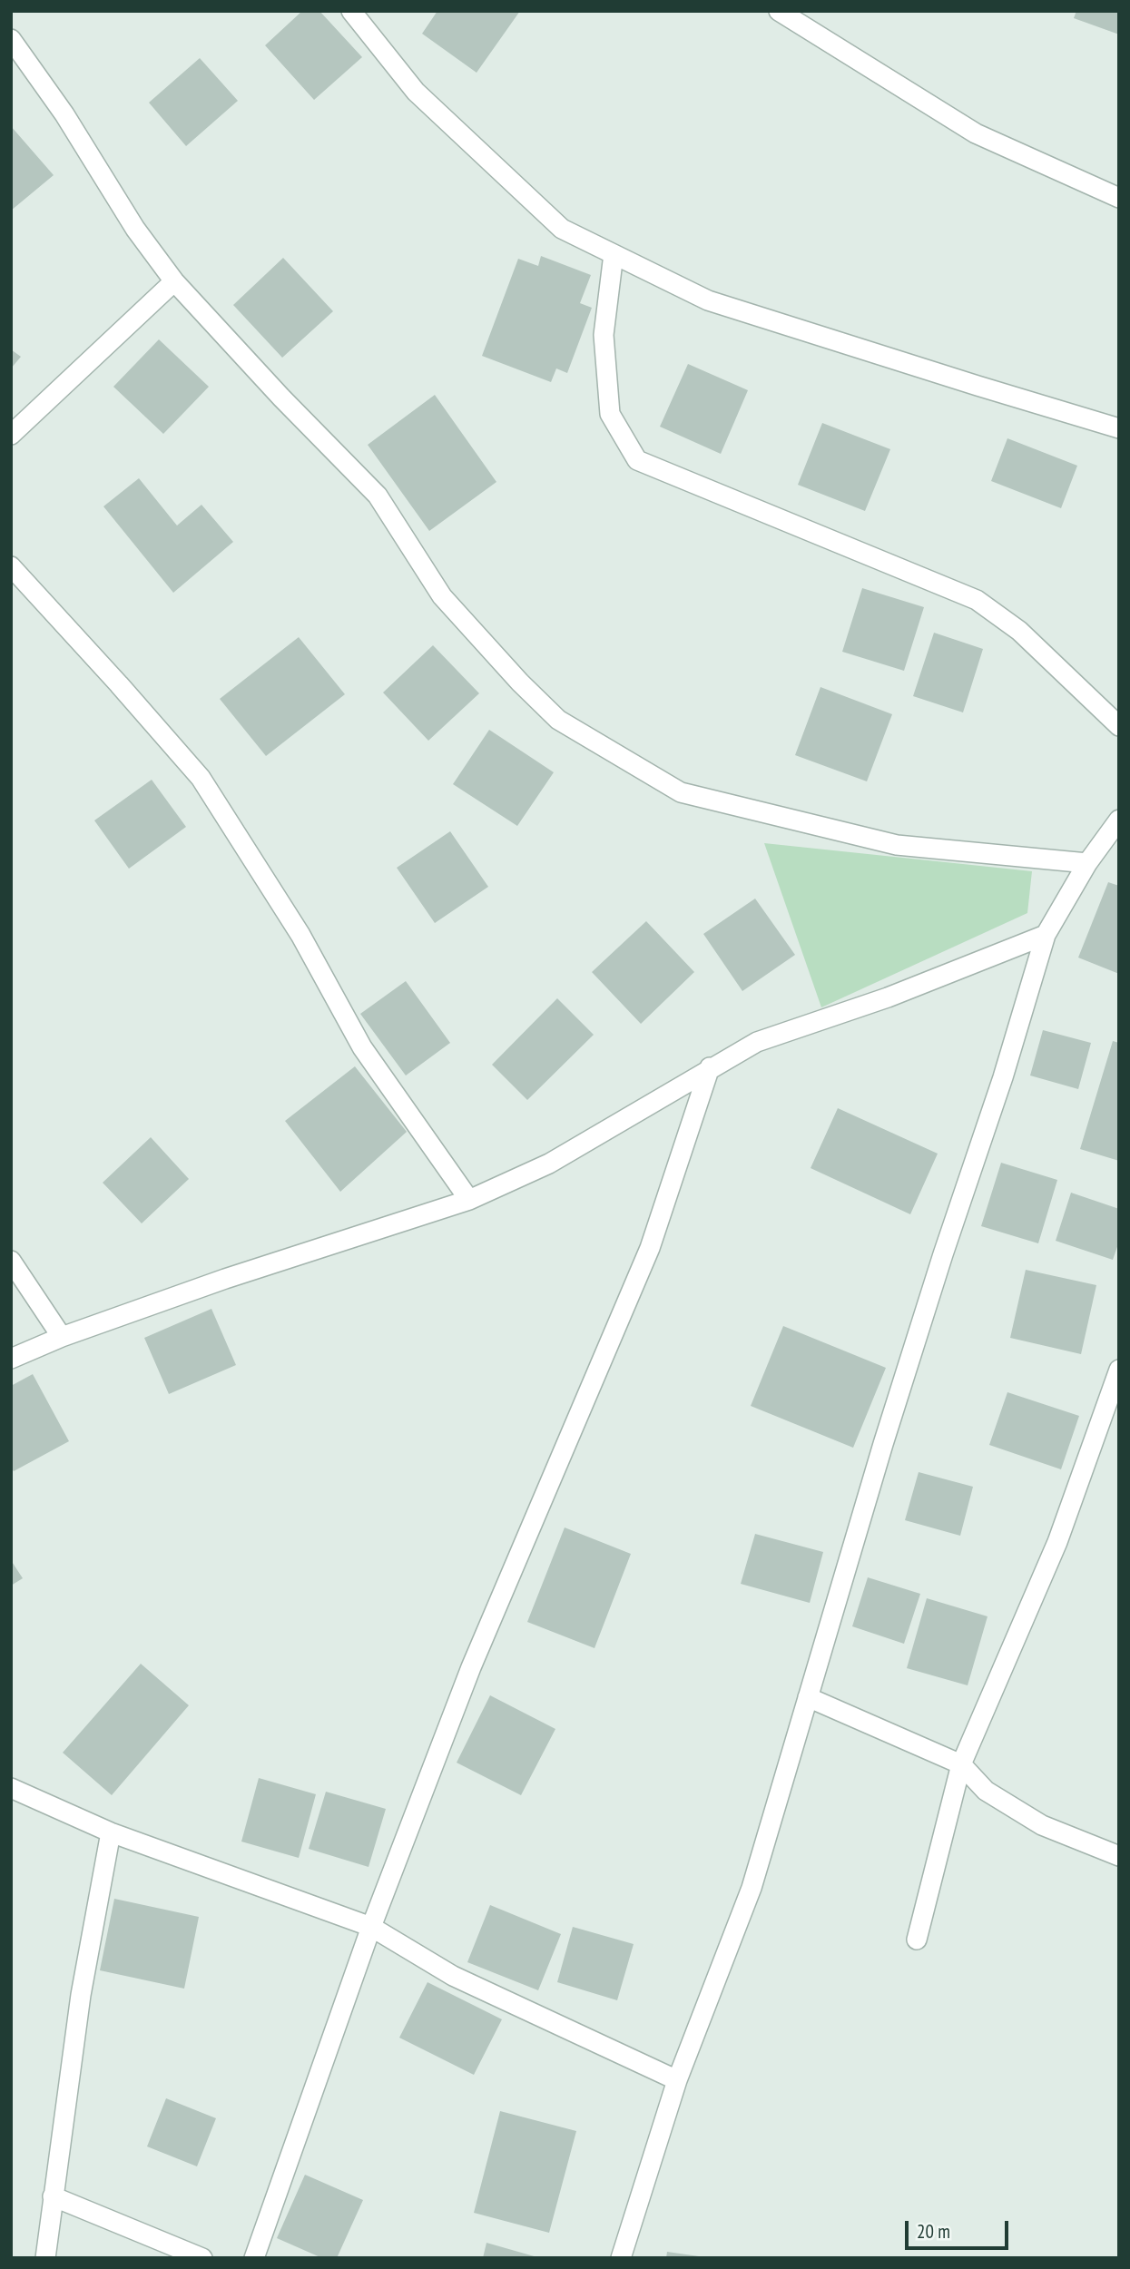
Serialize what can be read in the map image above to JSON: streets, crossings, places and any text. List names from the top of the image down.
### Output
{
  "scale_bar": "20 m"
}
